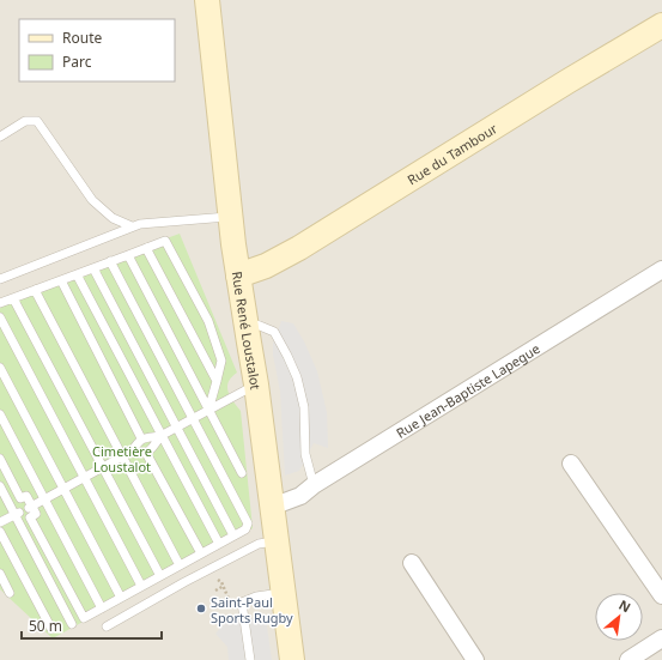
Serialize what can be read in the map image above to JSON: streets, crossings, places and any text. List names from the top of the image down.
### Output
{
  "streets": {
    "street": ["Rue du Tambour", "Rue René Loustalot", "Rue Jean-Baptiste Lapegue"]
  },
  "crossings": [
    ["Rue du Tambour", "Rue René Loustalot"],
    ["Rue René Loustalot", "Rue Jean-Baptiste Lapegue"]
  ],
  "parks": ["Cimetière Loustalot"],
  "places": ["Saint-Paul Sports Rugby"],
  "legend": ["Route", "Parc"],
  "scale_bar": "50 m",
  "north": "top right"
}
